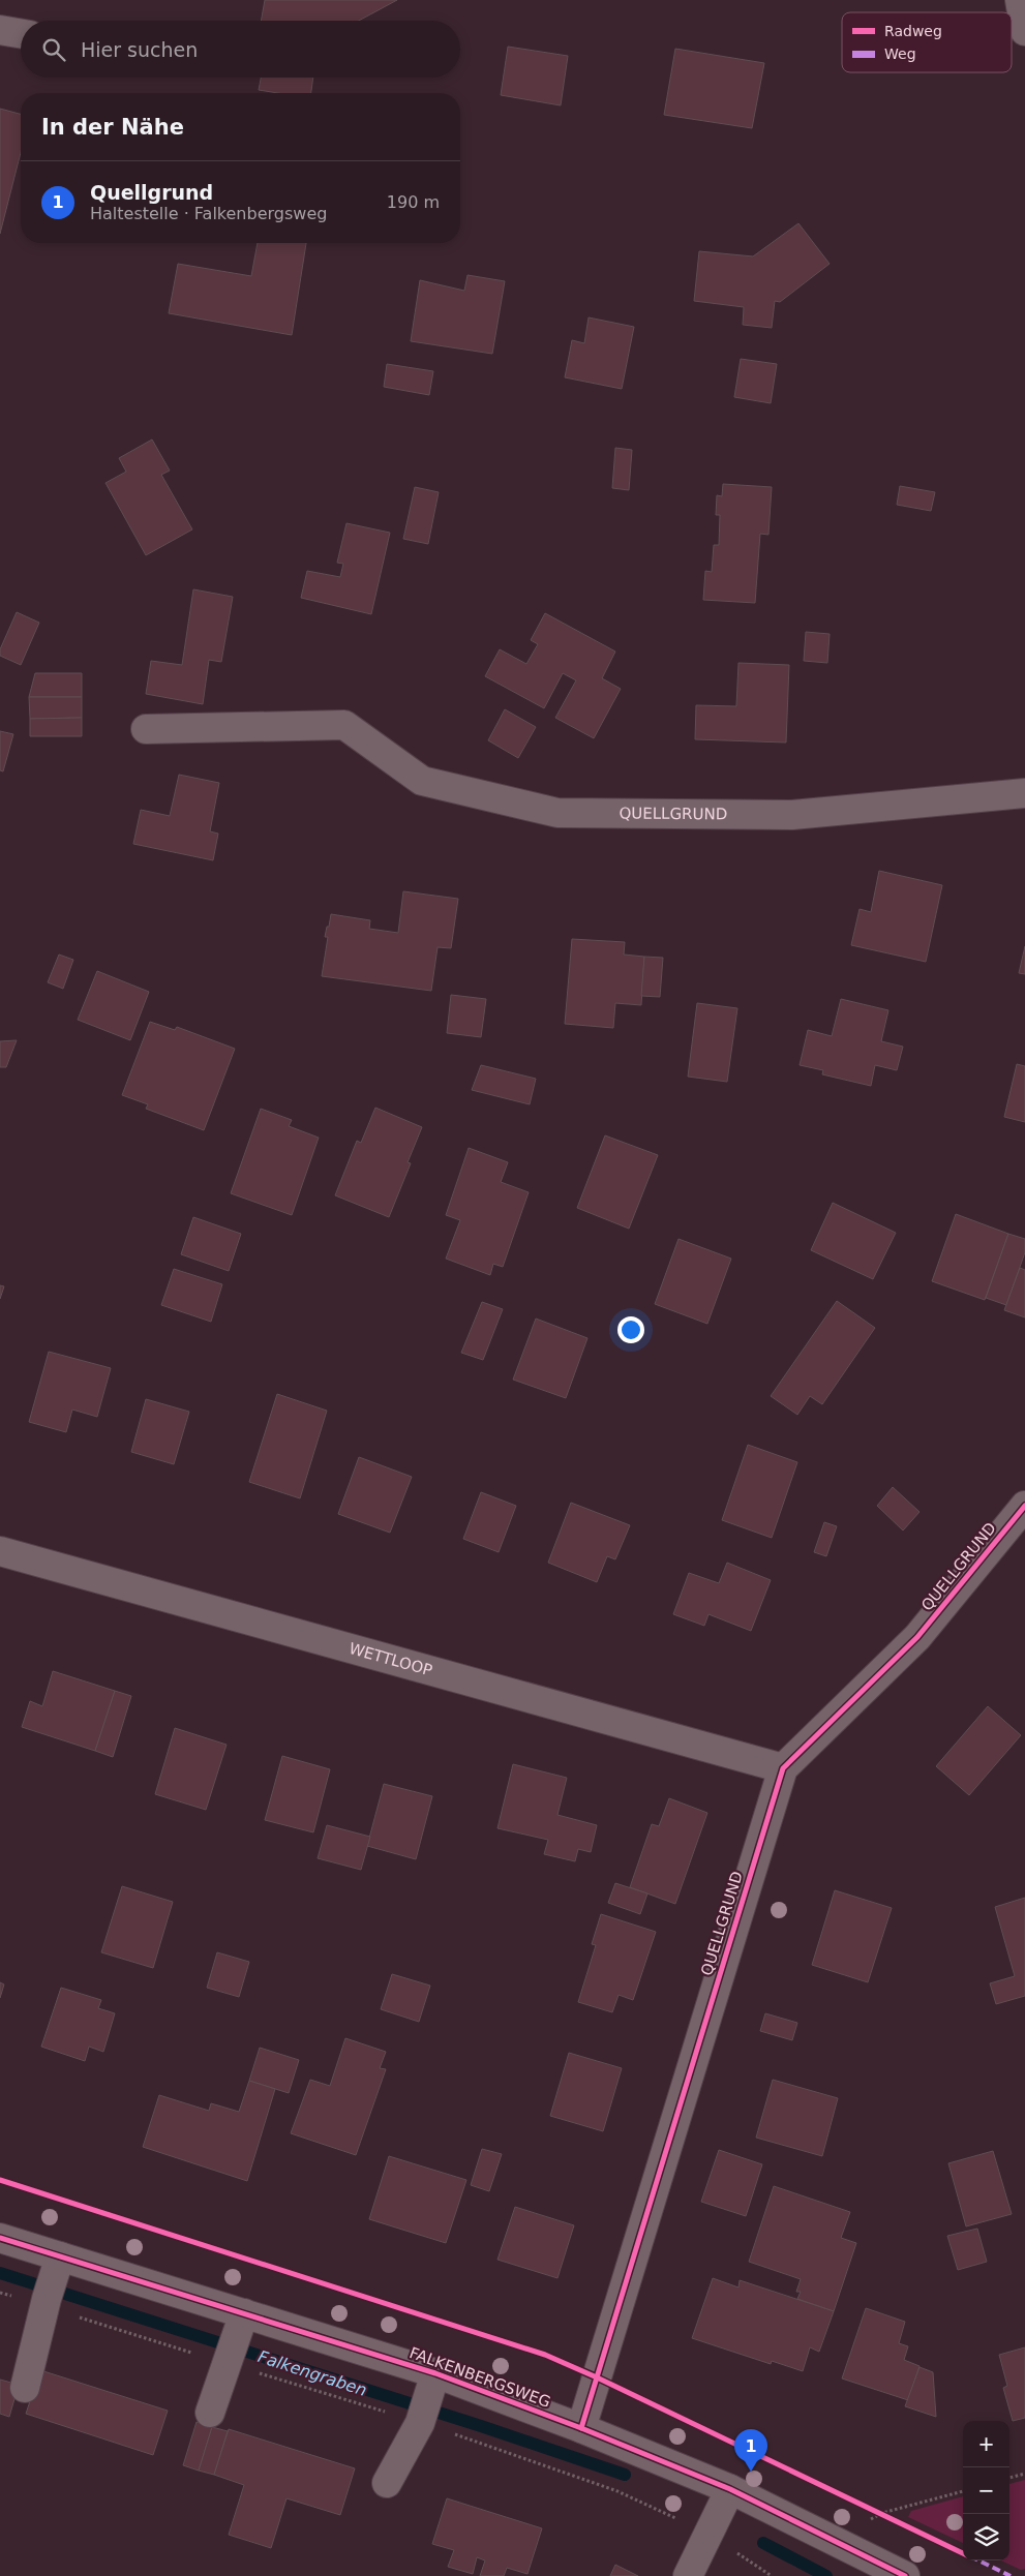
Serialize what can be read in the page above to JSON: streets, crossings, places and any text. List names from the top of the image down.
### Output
{
  "streets": {
    "street": ["QUELLGRUND", "WETTLOOP", "FALKENBERGSWEG"]
  },
  "crossings": [
    ["QUELLGRUND", "WETTLOOP"],
    ["QUELLGRUND", "FALKENBERGSWEG"]
  ],
  "water": ["Falkengraben"],
  "legend": ["Radweg", "Weg"],
  "page": {
    "search": "Hier suchen",
    "heading": "In der Nähe",
    "list": [
      {
        "mark": "1",
        "name": "Quellgrund",
        "note": "Haltestelle · Falkenbergsweg",
        "value": "190 m"
      }
    ],
    "map_buttons": ["+", "−"],
    "pins": "1"
  }
}
